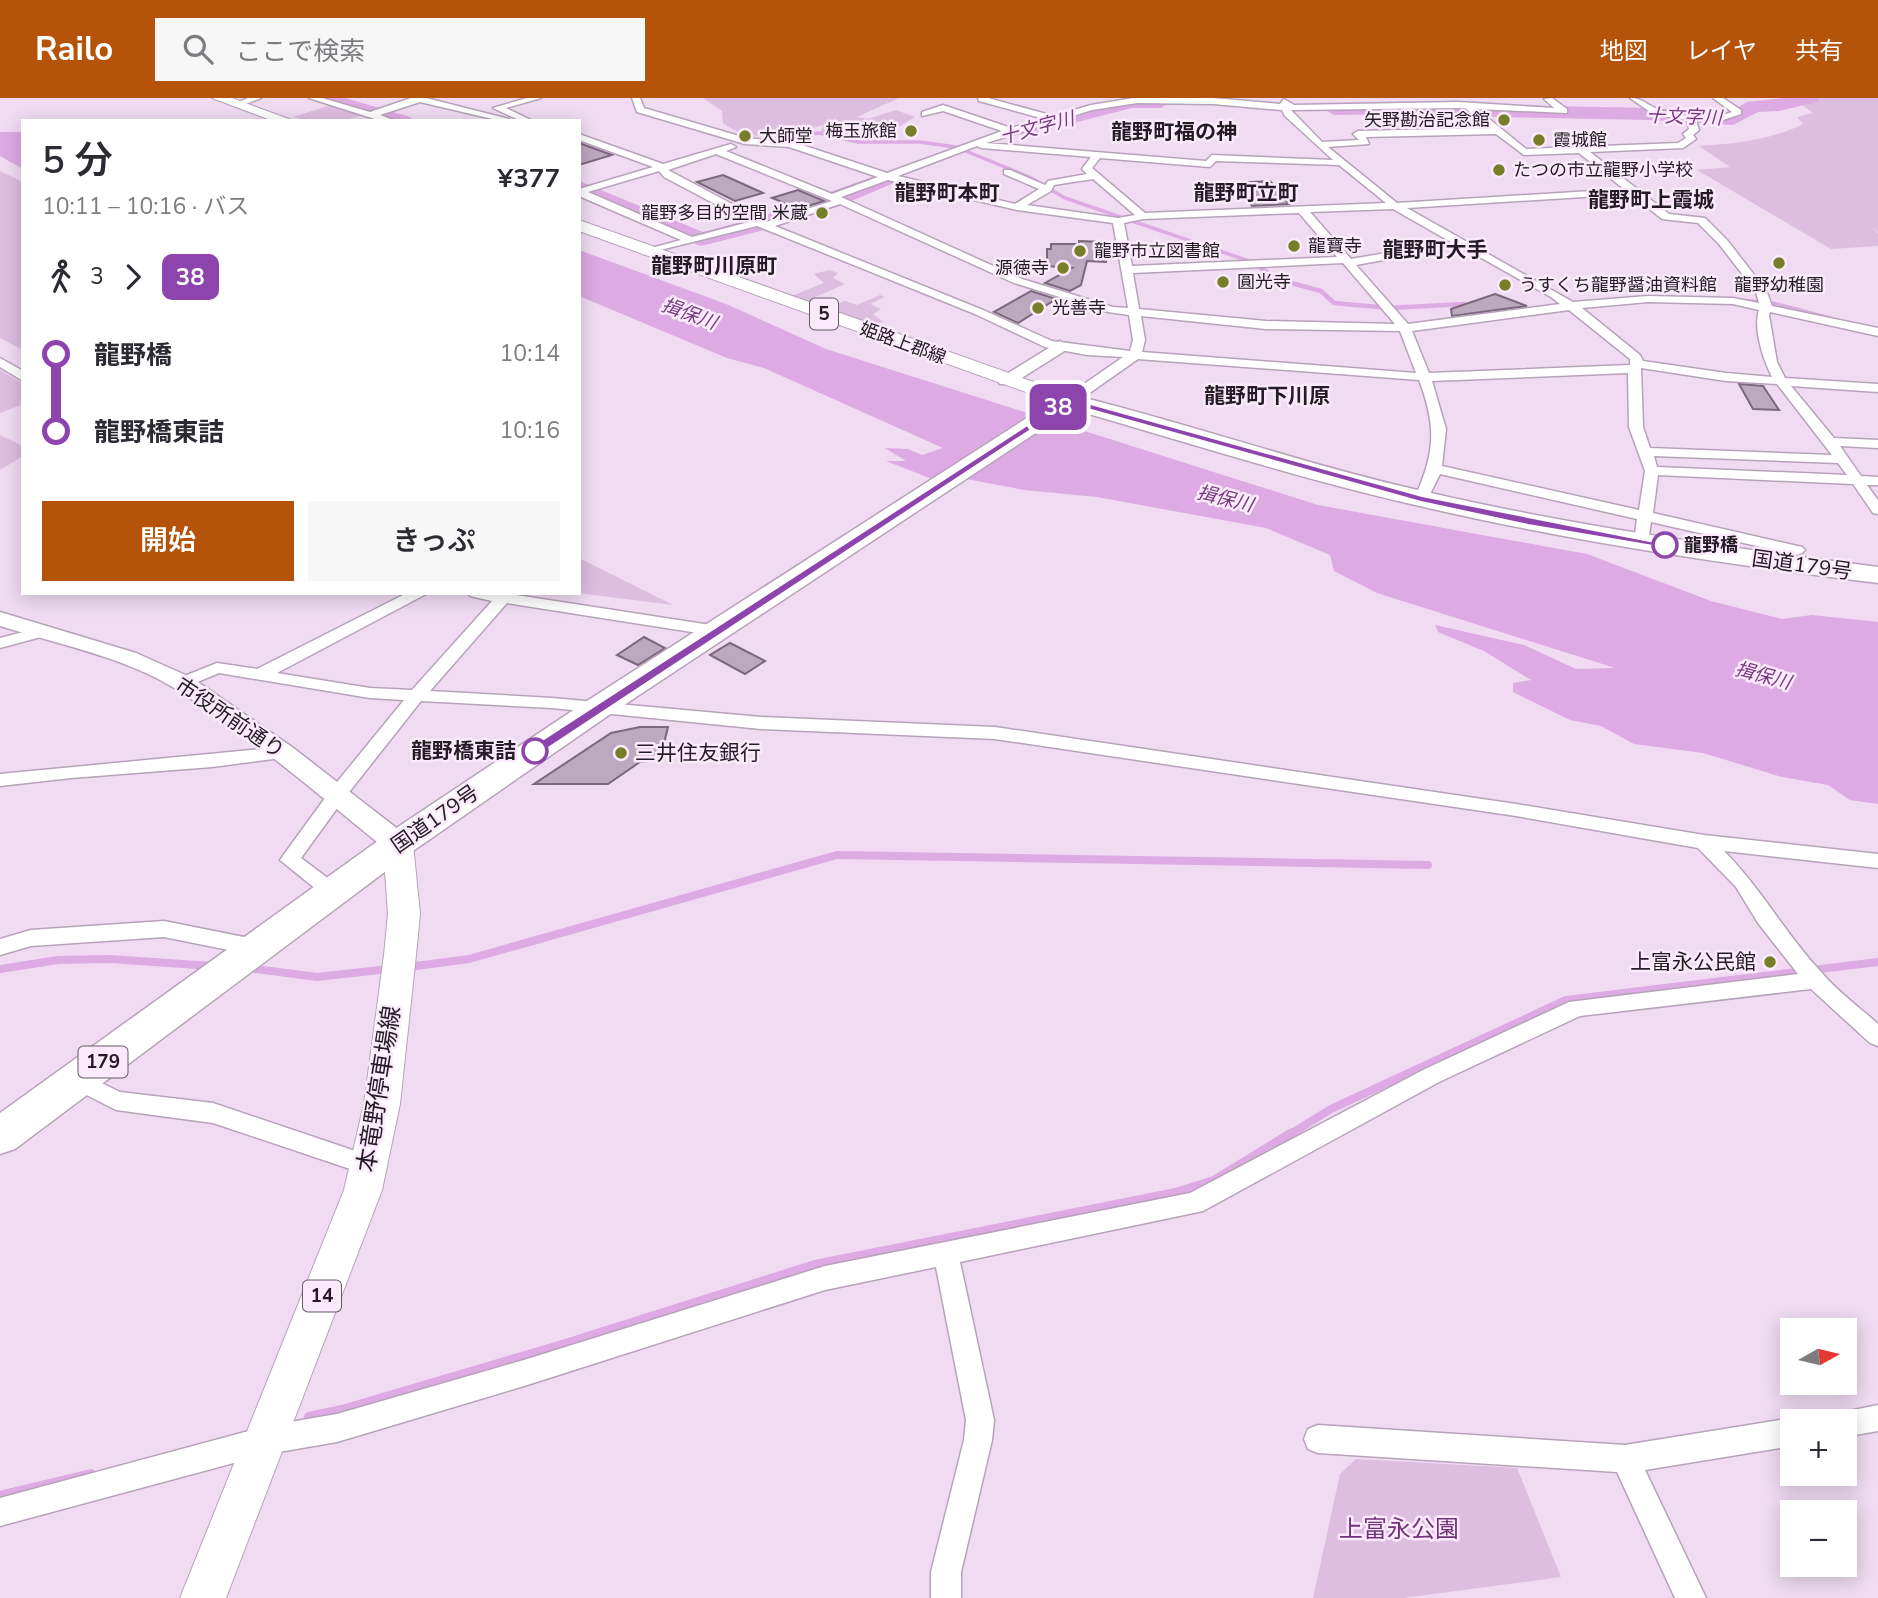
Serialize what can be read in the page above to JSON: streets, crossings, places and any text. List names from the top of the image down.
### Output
{
  "streets": {
    "highway": ["国道179号", "179"],
    "main road": [
      "5",
      "姫路上郡線",
      "本竜野停車場線",
      "14"
    ],
    "street": ["市役所前通り"]
  },
  "crossings": [
    ["姫路上郡線", "国道179号"],
    ["国道179号", "市役所前通り"],
    ["国道179号", "本竜野停車場線"],
    ["市役所前通り", "本竜野停車場線"]
  ],
  "districts": [
    "龍野町福の神",
    "龍野町本町",
    "龍野町立町",
    "龍野町上霞城",
    "龍野町大手",
    "龍野町川原町",
    "龍野町下川原"
  ],
  "water": ["十文字川", "揖保川"],
  "parks": ["上富永公園"],
  "places": [
    "矢野勘治記念館",
    "梅玉旅館",
    "大師堂",
    "霞城館",
    "たつの市立龍野小学校",
    "龍野多目的空間 米蔵",
    "龍寶寺",
    "龍野市立図書館",
    "龍野幼稚園",
    "源徳寺",
    "圓光寺",
    "うすくち龍野醤油資料館",
    "光善寺",
    "龍野橋",
    "龍野橋東詰",
    "三井住友銀行",
    "上富永公民館"
  ],
  "lines": ["bus line 38"],
  "north": "right",
  "page": {
    "header": "Railo",
    "search": "ここで検索",
    "nav": ["地図", "レイヤ", "共有"],
    "on_map": "38",
    "heading": ["5 分", "10:11 – 10:16 · バス", "¥377"],
    "legs": ["3", "38"],
    "list": [
      {
        "name": "龍野橋",
        "value": "10:14"
      },
      {
        "name": "龍野橋東詰",
        "value": "10:16"
      }
    ],
    "buttons": ["開始", "きっぷ"],
    "map_buttons": ["+", "−"]
  }
}
